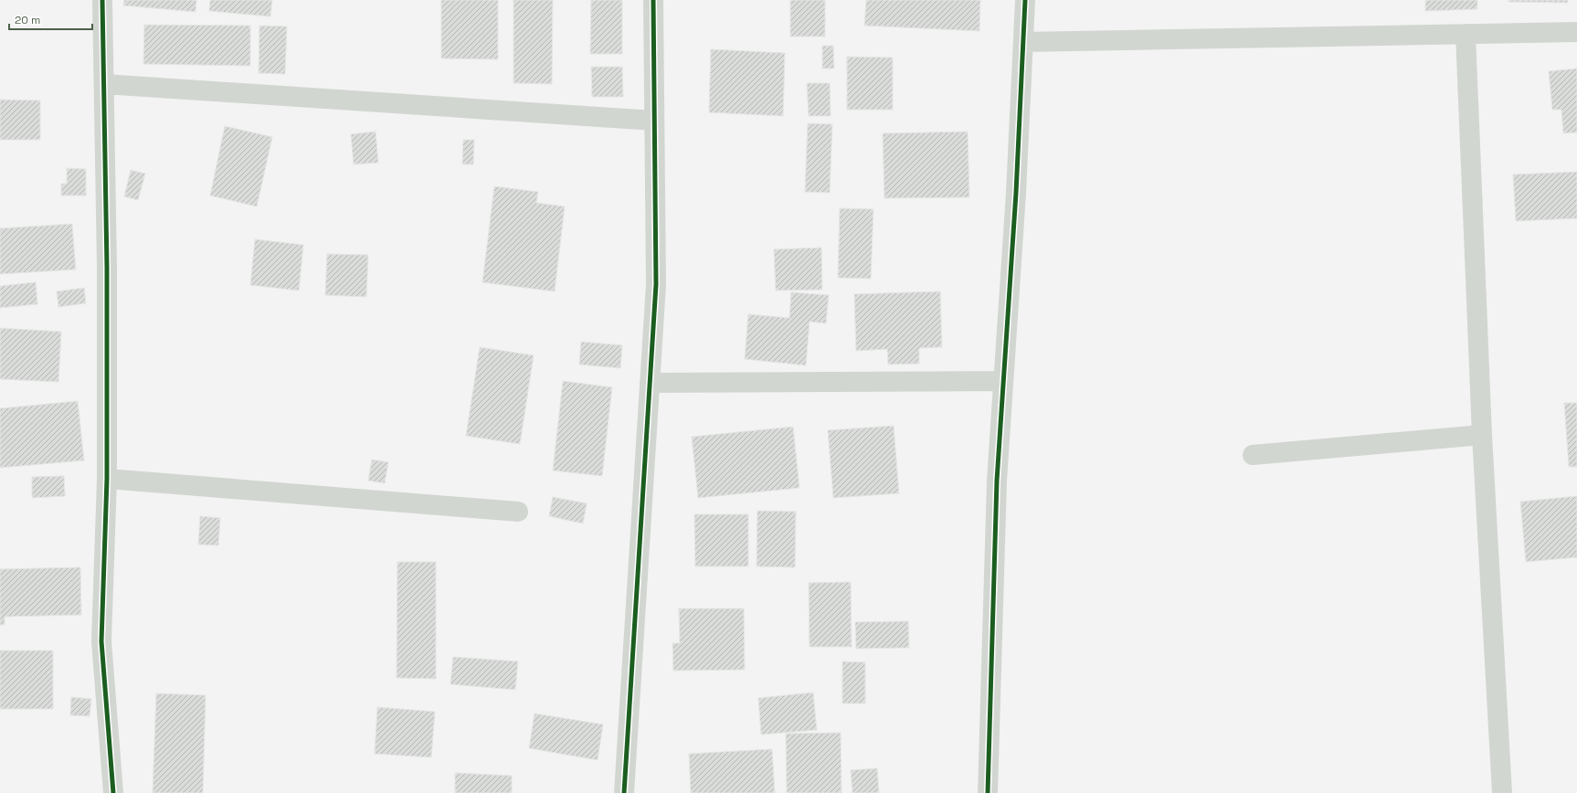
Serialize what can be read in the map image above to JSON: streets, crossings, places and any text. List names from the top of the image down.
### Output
{
  "scale_bar": "20 m"
}
